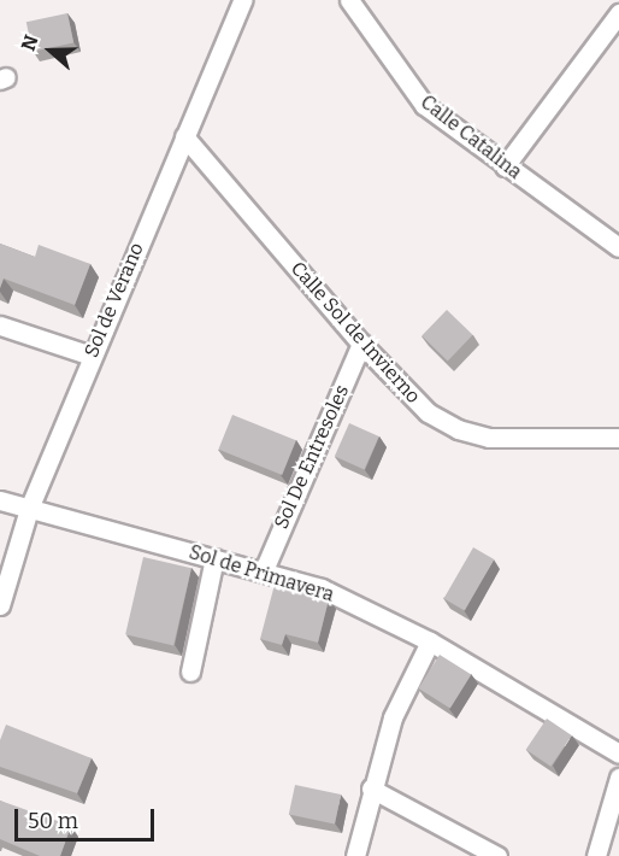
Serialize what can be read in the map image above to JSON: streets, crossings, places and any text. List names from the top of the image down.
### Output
{
  "streets": {
    "street": [
      "Calle Catalina",
      "Sol de Verano",
      "Calle Sol de Invierno",
      "Sol De Entresoles",
      "Sol de Primavera"
    ]
  },
  "crossings": [
    ["Sol de Verano", "Calle Sol de Invierno"],
    ["Sol de Verano", "Sol de Primavera"],
    ["Calle Sol de Invierno", "Sol De Entresoles"],
    ["Sol De Entresoles", "Sol de Primavera"]
  ],
  "scale_bar": "50 m",
  "north": "left"
}
